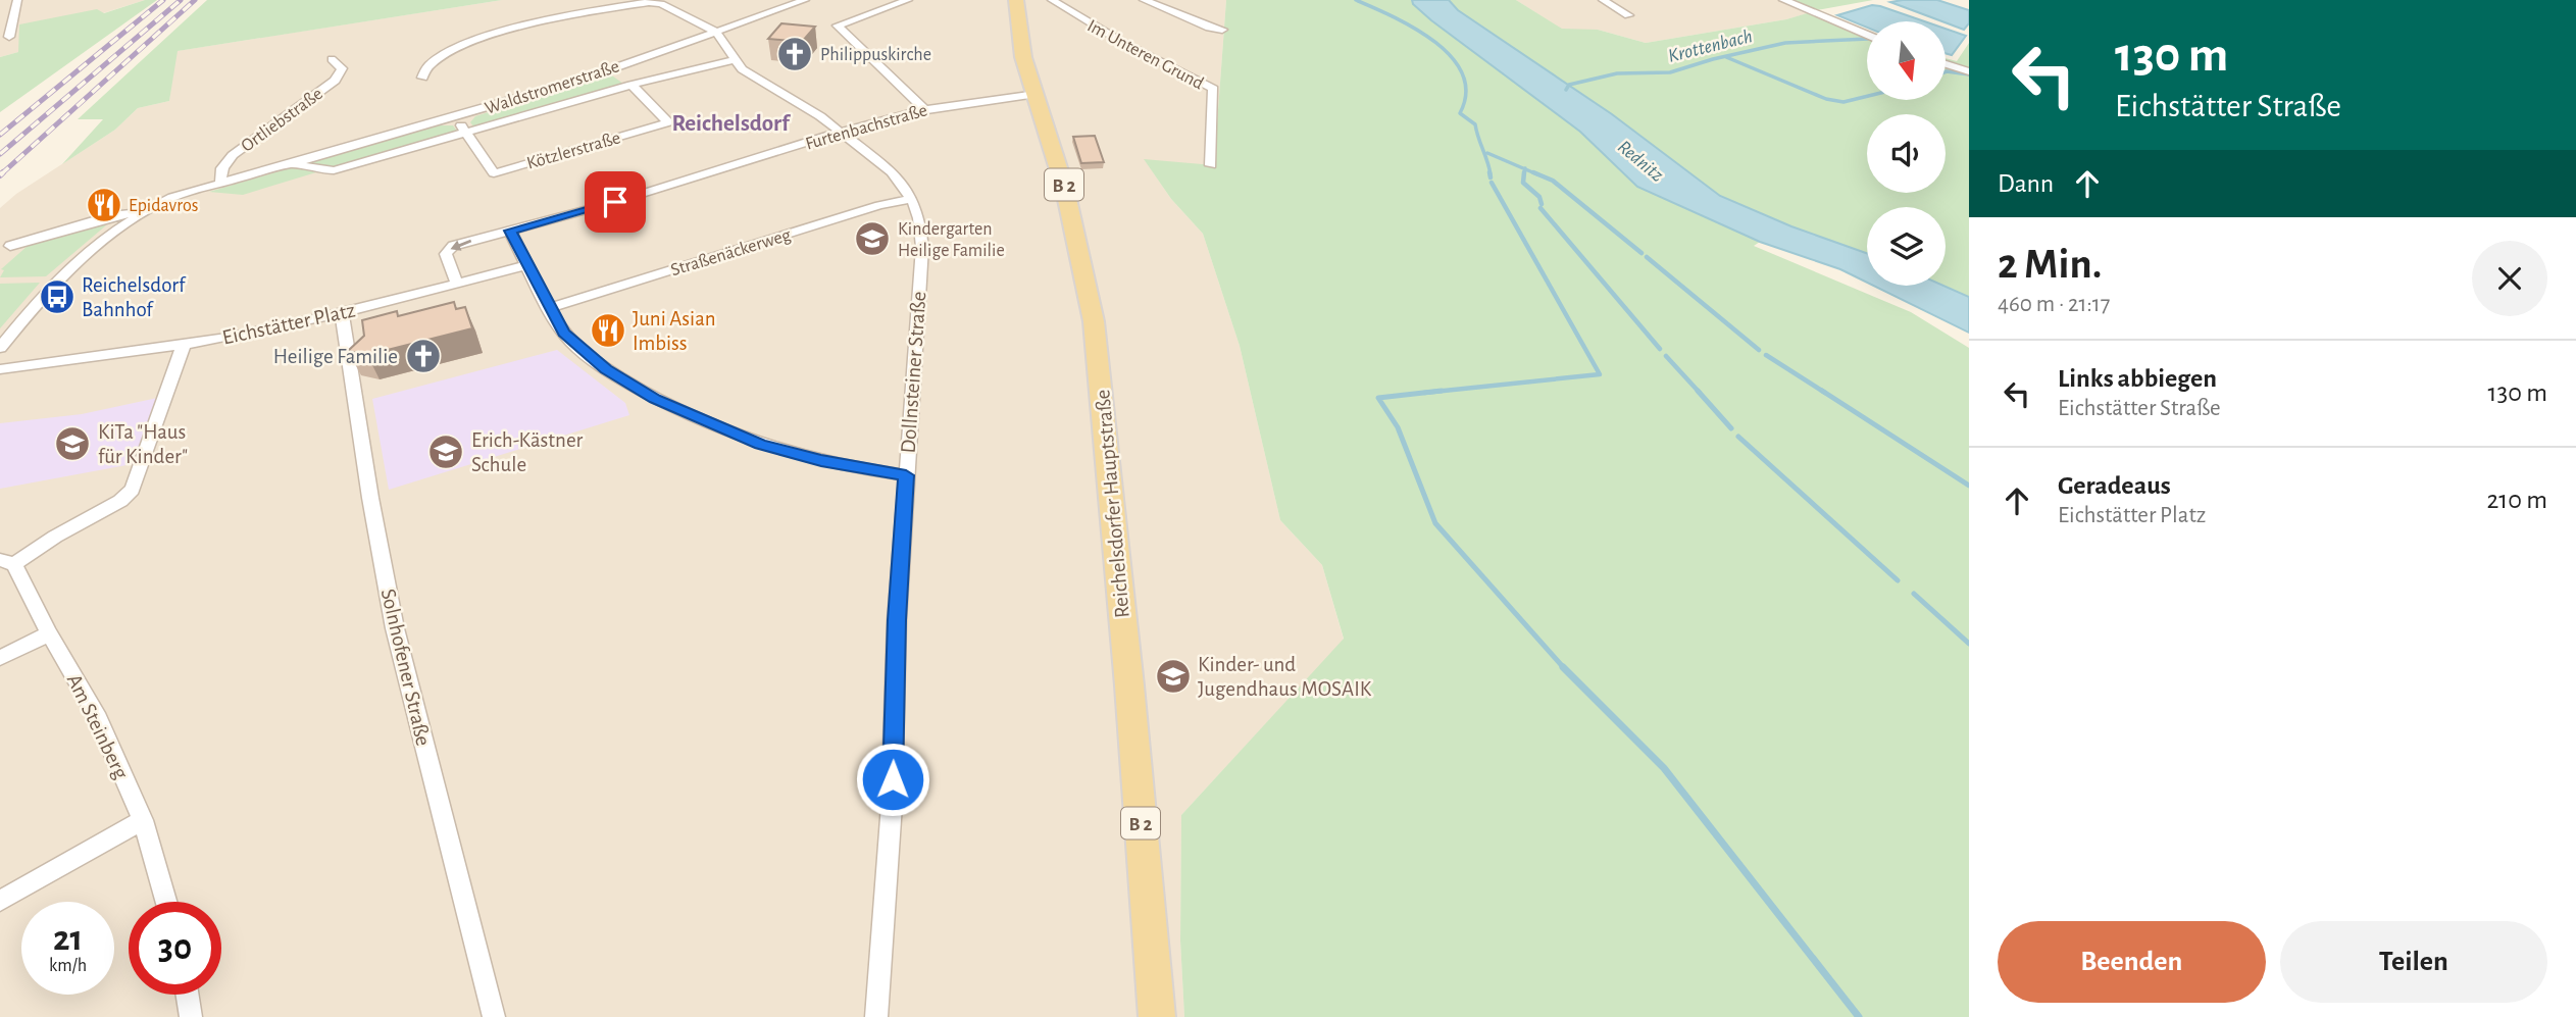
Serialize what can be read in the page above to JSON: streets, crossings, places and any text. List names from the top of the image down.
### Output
{
  "streets": {
    "main road": ["B 2", "Reichelsdorfer Hauptstraße"],
    "street": [
      "Im Unteren Grund",
      "Waldstromerstraße",
      "Ortliebstraße",
      "Furtenbachstraße",
      "Kötzlerstraße",
      "Straßenäckerweg",
      "Eichstätter Platz",
      "Dollnsteiner Straße",
      "Solnhofener Straße",
      "Am Steinberg"
    ]
  },
  "crossings": [
    ["Waldstromerstraße", "Ortliebstraße"],
    ["Waldstromerstraße", "Kötzlerstraße"],
    ["Furtenbachstraße", "Eichstätter Platz"],
    ["Furtenbachstraße", "Reichelsdorfer Hauptstraße"],
    ["Straßenäckerweg", "Dollnsteiner Straße"],
    ["Eichstätter Platz", "Solnhofener Straße"]
  ],
  "districts": ["Reichelsdorf"],
  "water": ["Krottenbach", "Rednitz"],
  "places": {
    "church": ["Philippuskirche", "Heilige Familie"],
    "restaurant": ["Epidavros", "Juni Asian Imbiss"],
    "school or university": [
      "Kindergarten Heilige Familie",
      "KiTa \"Haus für Kinder\"",
      "Erich-Kästner Schule",
      "Kinder- und Jugendhaus MOSAIK"
    ],
    "bus stop": ["Reichelsdorf Bahnhof"]
  },
  "north": "bottom",
  "page": {
    "turn": ["130 m", "Eichstätter Straße"],
    "then": "Dann",
    "heading": ["2 Min.", "460 m · 21:17"],
    "list": [
      {
        "name": "Links abbiegen",
        "note": "Eichstätter Straße",
        "value": "130 m"
      },
      {
        "name": "Geradeaus",
        "note": "Eichstätter Platz",
        "value": "210 m"
      }
    ],
    "speed": "21 km/h",
    "limit": "30",
    "buttons": ["Beenden", "Teilen"]
  }
}
